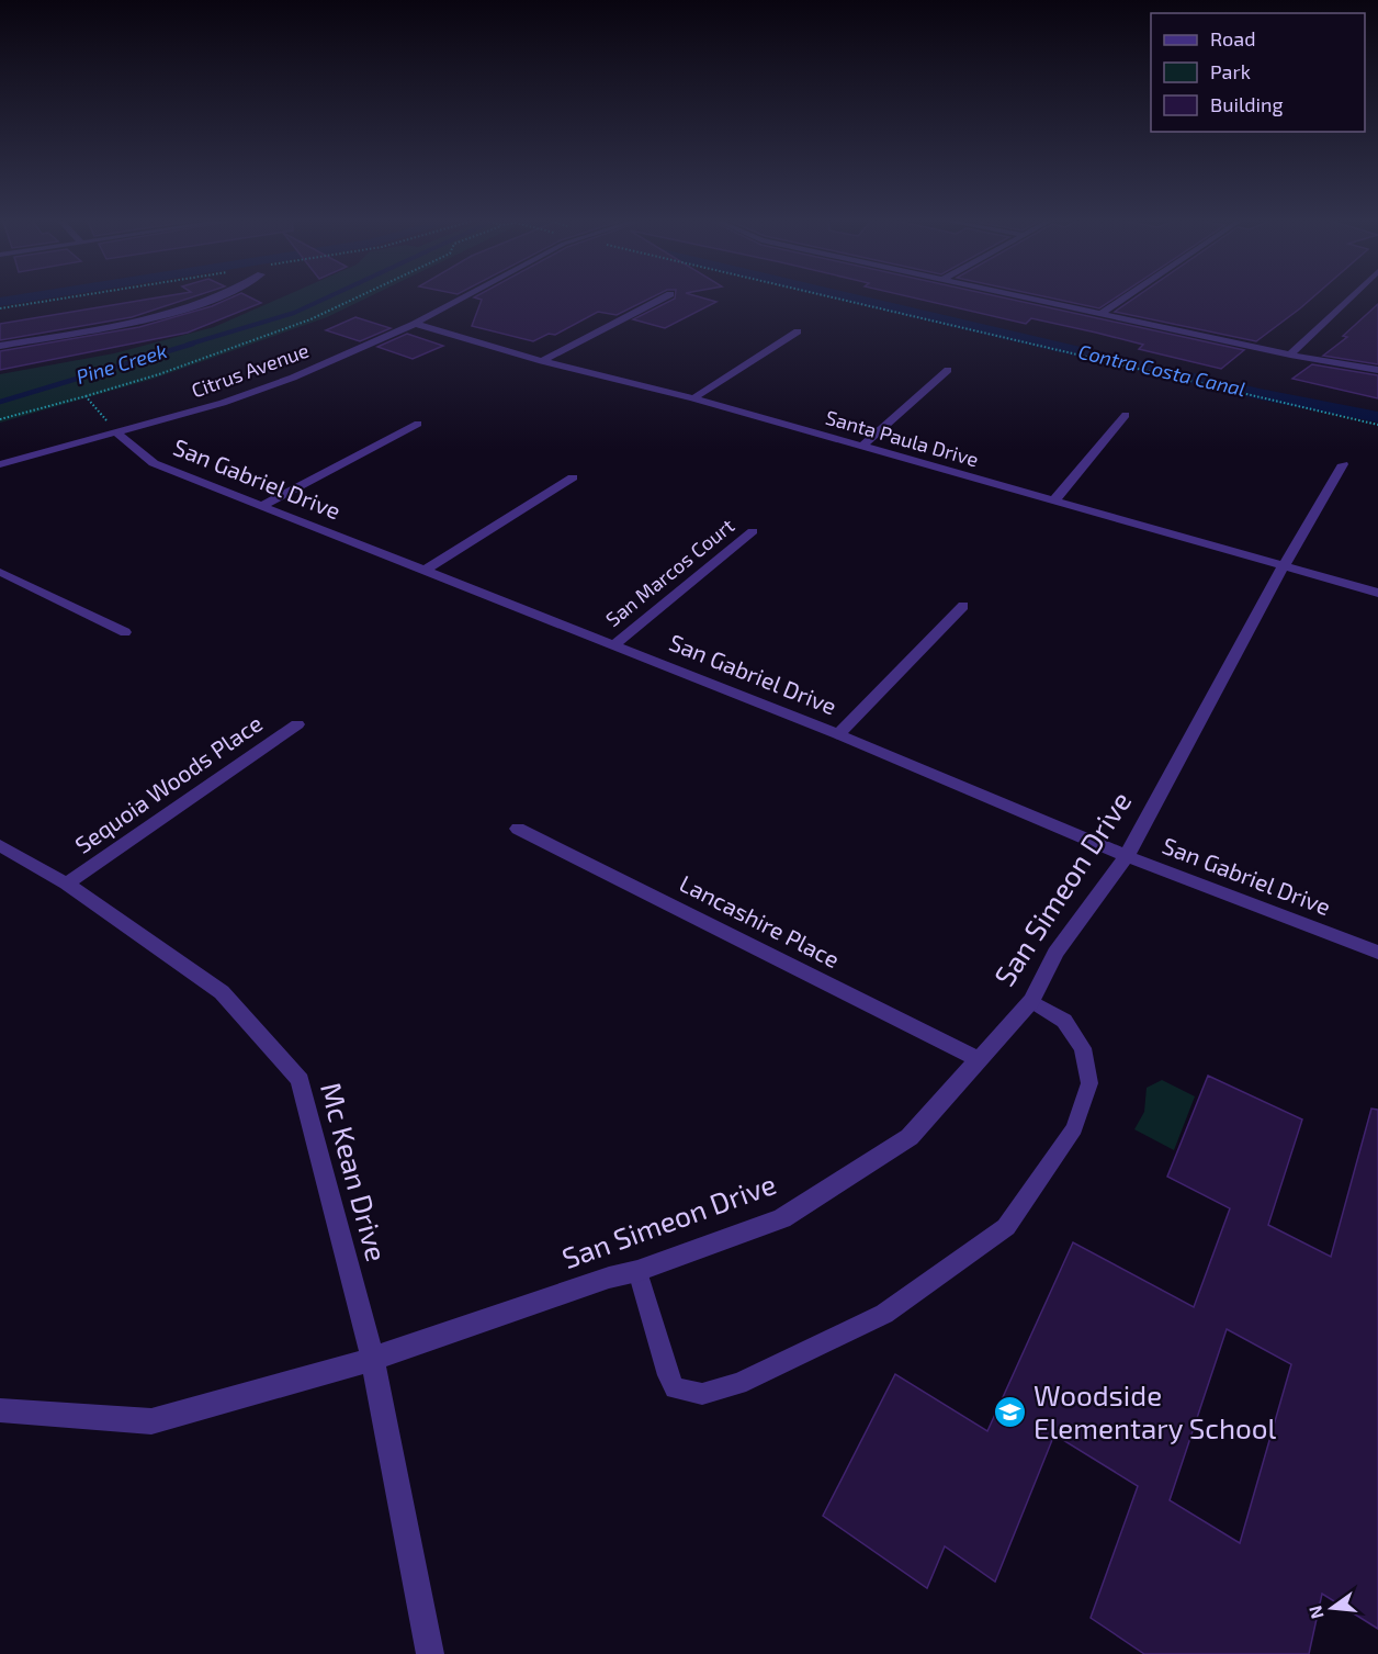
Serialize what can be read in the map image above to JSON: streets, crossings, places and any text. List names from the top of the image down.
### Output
{
  "streets": {
    "street": [
      "Citrus Avenue",
      "Santa Paula Drive",
      "San Gabriel Drive",
      "San Marcos Court",
      "Sequoia Woods Place",
      "San Simeon Drive",
      "Lancashire Place",
      "Mc Kean Drive"
    ]
  },
  "crossings": [
    ["Citrus Avenue", "Santa Paula Drive"],
    ["Citrus Avenue", "San Gabriel Drive"],
    ["Santa Paula Drive", "San Simeon Drive"],
    ["San Gabriel Drive", "San Marcos Court"],
    ["San Gabriel Drive", "San Simeon Drive"],
    ["Sequoia Woods Place", "Mc Kean Drive"],
    ["San Simeon Drive", "Lancashire Place"],
    ["San Simeon Drive", "Mc Kean Drive"]
  ],
  "water": ["Pine Creek", "Contra Costa Canal"],
  "places": {
    "school or university": ["Woodside Elementary School"]
  },
  "legend": ["Road", "Park", "Building"],
  "north": "left"
}
